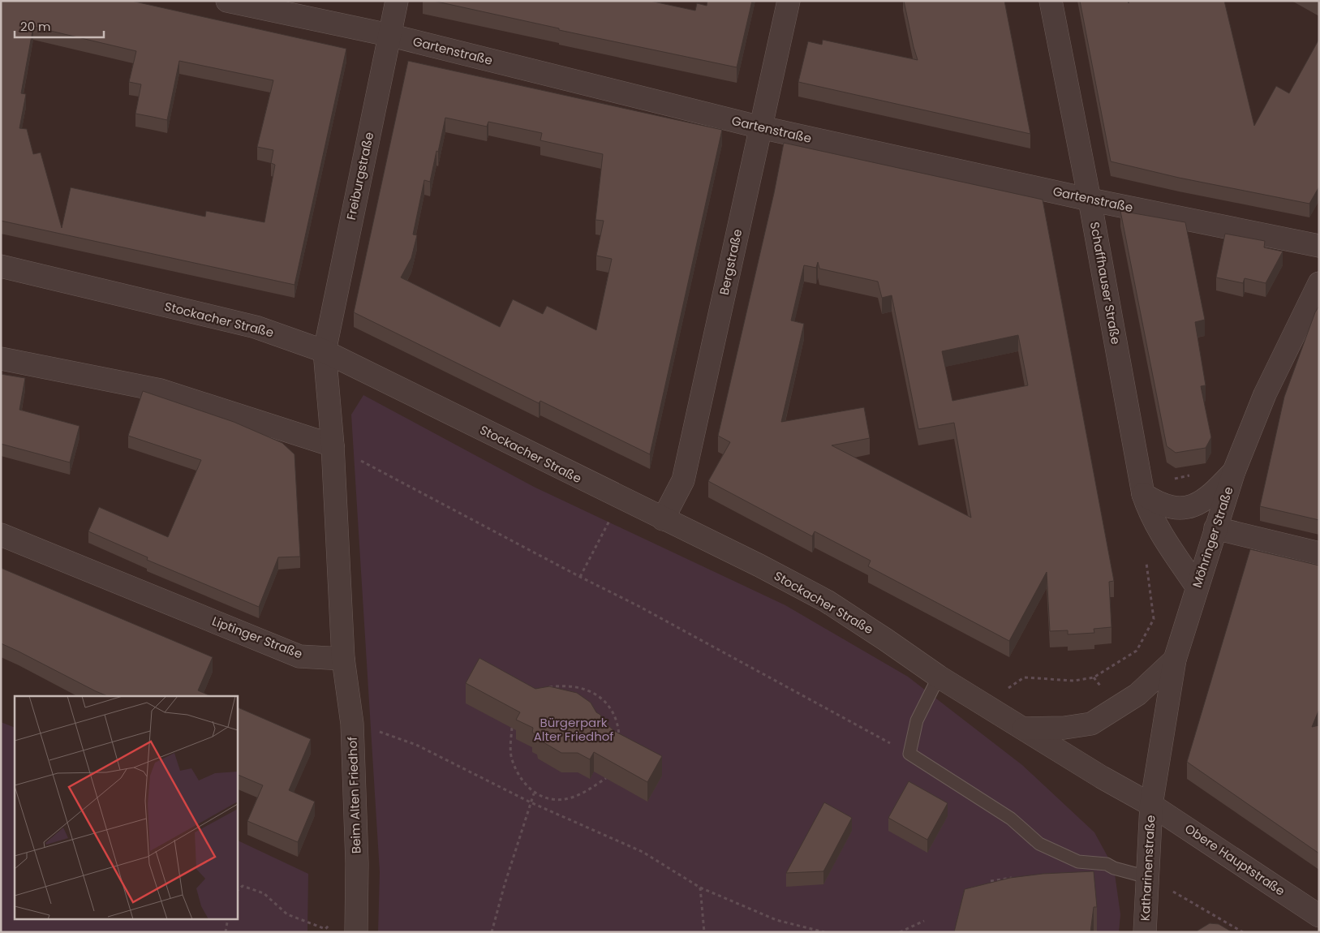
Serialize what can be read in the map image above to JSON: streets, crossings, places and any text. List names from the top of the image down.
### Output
{
  "streets": {
    "street": [
      "Gartenstraße",
      "Freiburgstraße",
      "Bergstraße",
      "Schaffhauser Straße",
      "Stockacher Straße",
      "Möhringer Straße",
      "Liptinger Straße",
      "Beim Alten Friedhof",
      "Obere Hauptstraße",
      "Katharinenstraße"
    ]
  },
  "crossings": [
    ["Gartenstraße", "Freiburgstraße"],
    ["Gartenstraße", "Bergstraße"],
    ["Gartenstraße", "Schaffhauser Straße"],
    ["Freiburgstraße", "Stockacher Straße"],
    ["Bergstraße", "Stockacher Straße"],
    ["Schaffhauser Straße", "Möhringer Straße"],
    ["Stockacher Straße", "Möhringer Straße"],
    ["Stockacher Straße", "Obere Hauptstraße"],
    ["Stockacher Straße", "Katharinenstraße"],
    ["Möhringer Straße", "Obere Hauptstraße"],
    ["Möhringer Straße", "Katharinenstraße"],
    ["Liptinger Straße", "Beim Alten Friedhof"],
    ["Obere Hauptstraße", "Katharinenstraße"]
  ],
  "parks": ["Bürgerpark Alter Friedhof"],
  "scale_bar": "20 m"
}
